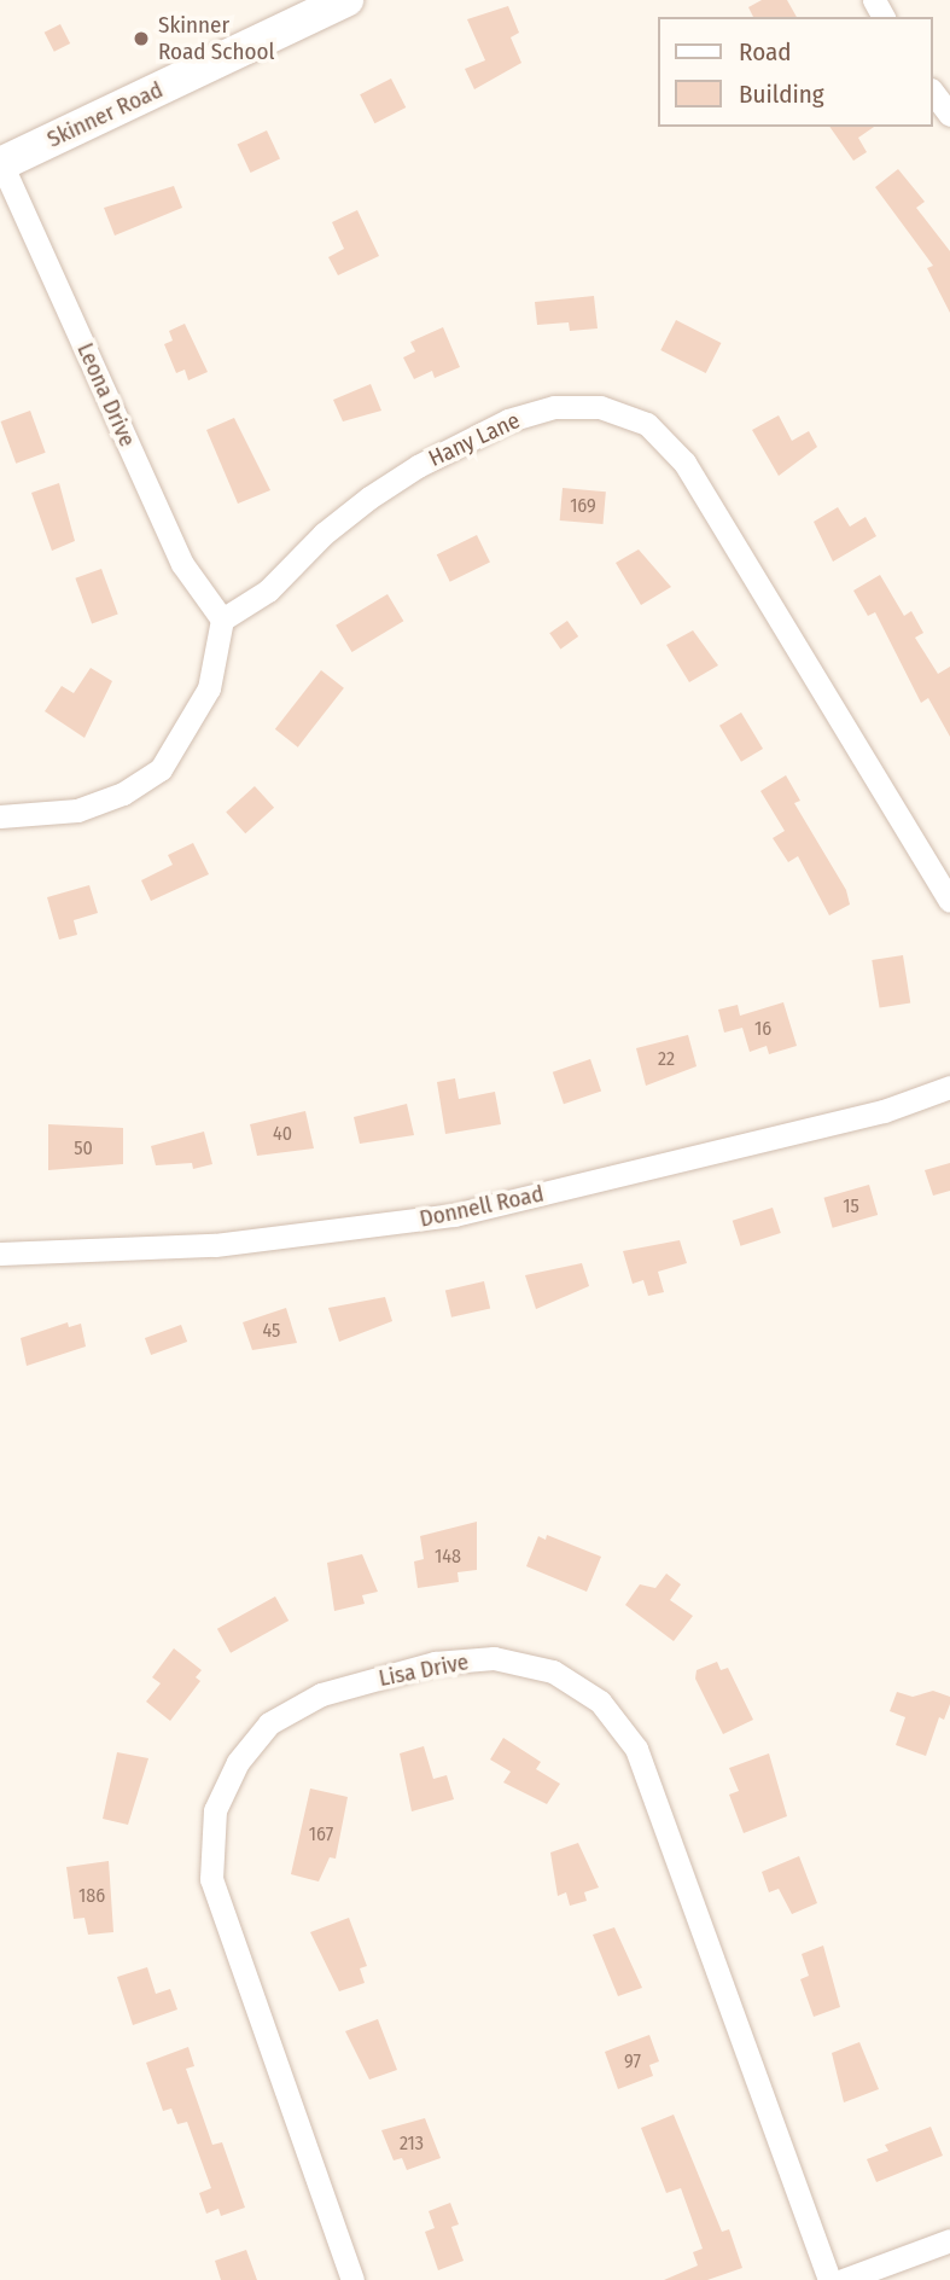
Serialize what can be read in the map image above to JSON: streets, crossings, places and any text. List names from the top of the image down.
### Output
{
  "streets": {
    "street": [
      "Skinner Road",
      "Leona Drive",
      "Hany Lane",
      "Donnell Road",
      "Lisa Drive"
    ]
  },
  "crossings": [
    ["Skinner Road", "Leona Drive"],
    ["Leona Drive", "Hany Lane"]
  ],
  "places": ["Skinner Road School"],
  "house_numbers": [
    "169",
    "16",
    "22",
    "40",
    "50",
    "15",
    "45",
    "148",
    "167",
    "186",
    "97",
    "213"
  ],
  "legend": ["Road", "Building"]
}
